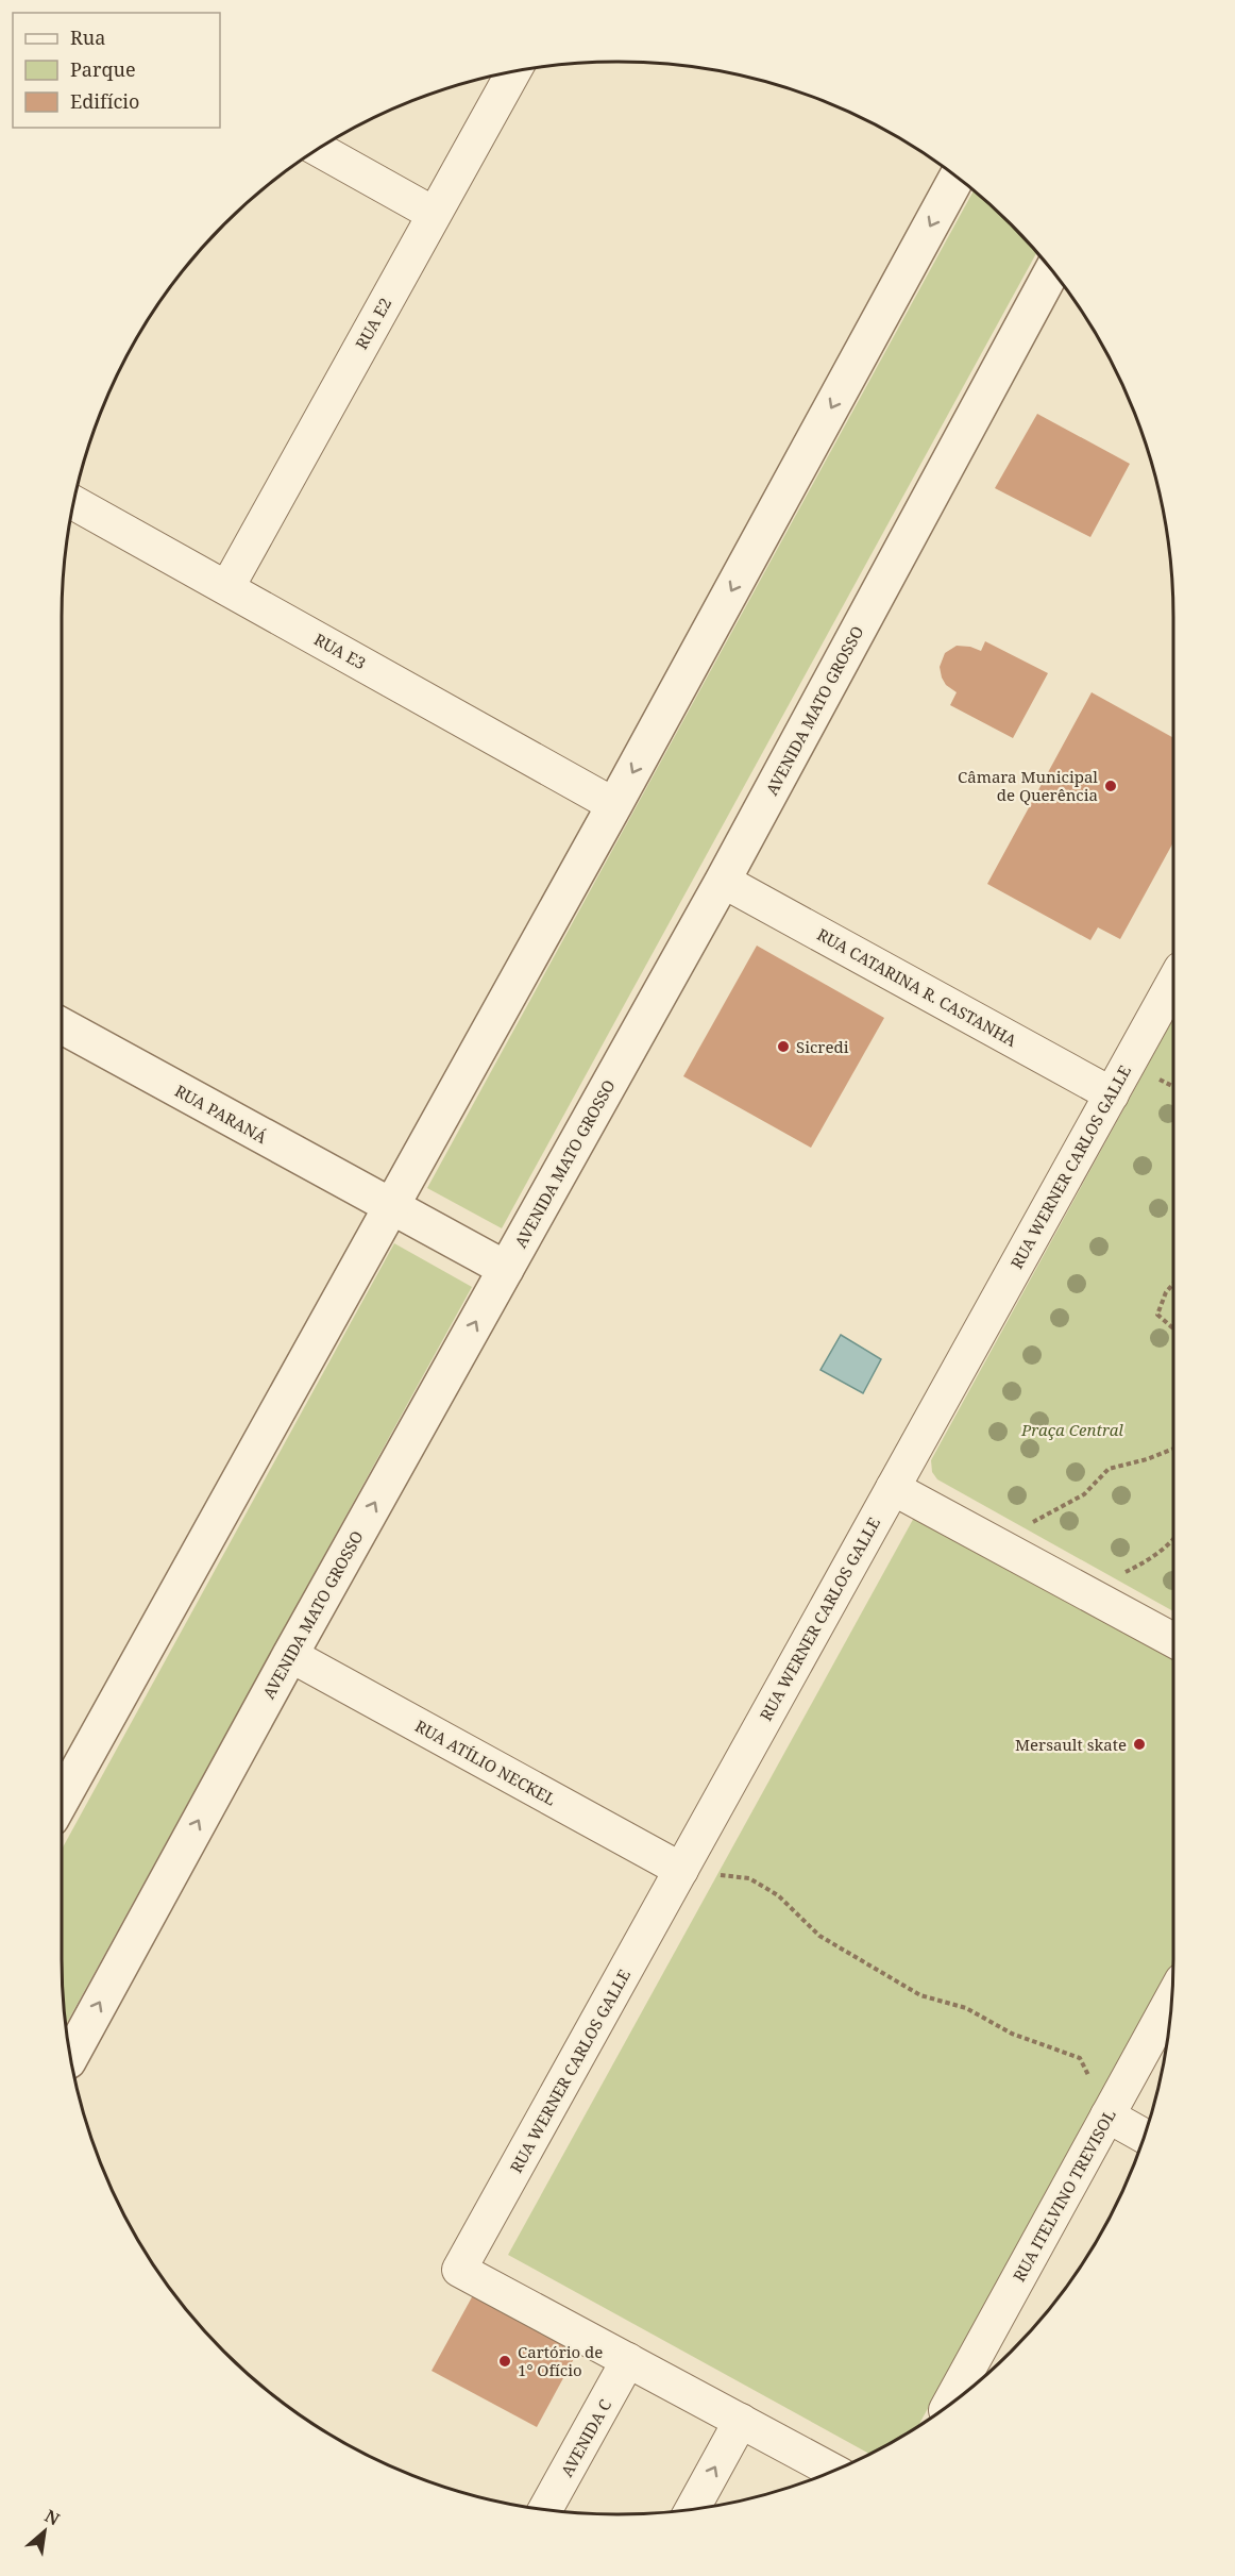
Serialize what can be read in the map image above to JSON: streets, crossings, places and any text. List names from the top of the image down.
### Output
{
  "streets": {
    "street": [
      "RUA E2",
      "RUA E3",
      "AVENIDA MATO GROSSO",
      "RUA CATARINA R. CASTANHA",
      "RUA PARANÁ",
      "RUA WERNER CARLOS GALLE",
      "RUA ATÍLIO NECKEL",
      "RUA ITELVINO TREVISOL",
      "AVENIDA C"
    ]
  },
  "crossings": [
    ["RUA E2", "RUA E3"],
    ["AVENIDA MATO GROSSO", "RUA CATARINA R. CASTANHA"],
    ["AVENIDA MATO GROSSO", "RUA PARANÁ"],
    ["AVENIDA MATO GROSSO", "RUA ATÍLIO NECKEL"],
    ["RUA CATARINA R. CASTANHA", "RUA WERNER CARLOS GALLE"],
    ["RUA WERNER CARLOS GALLE", "RUA ATÍLIO NECKEL"],
    ["RUA WERNER CARLOS GALLE", "AVENIDA C"]
  ],
  "parks": ["Praça Central"],
  "places": [
    "Câmara Municipal de Querência",
    "Sicredi",
    "Mersault skate",
    "Cartório de 1° Ofício"
  ],
  "legend": ["Rua", "Parque", "Edifício"],
  "north": "top right"
}
